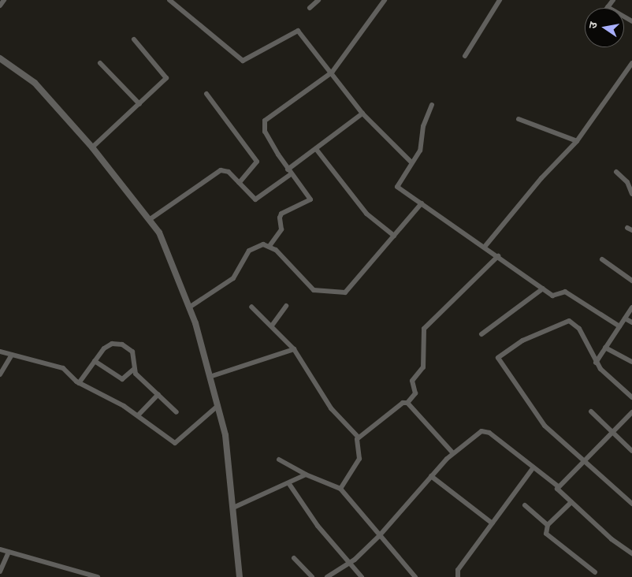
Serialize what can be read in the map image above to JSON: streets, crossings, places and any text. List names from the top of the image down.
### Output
{
  "north": "left"
}
